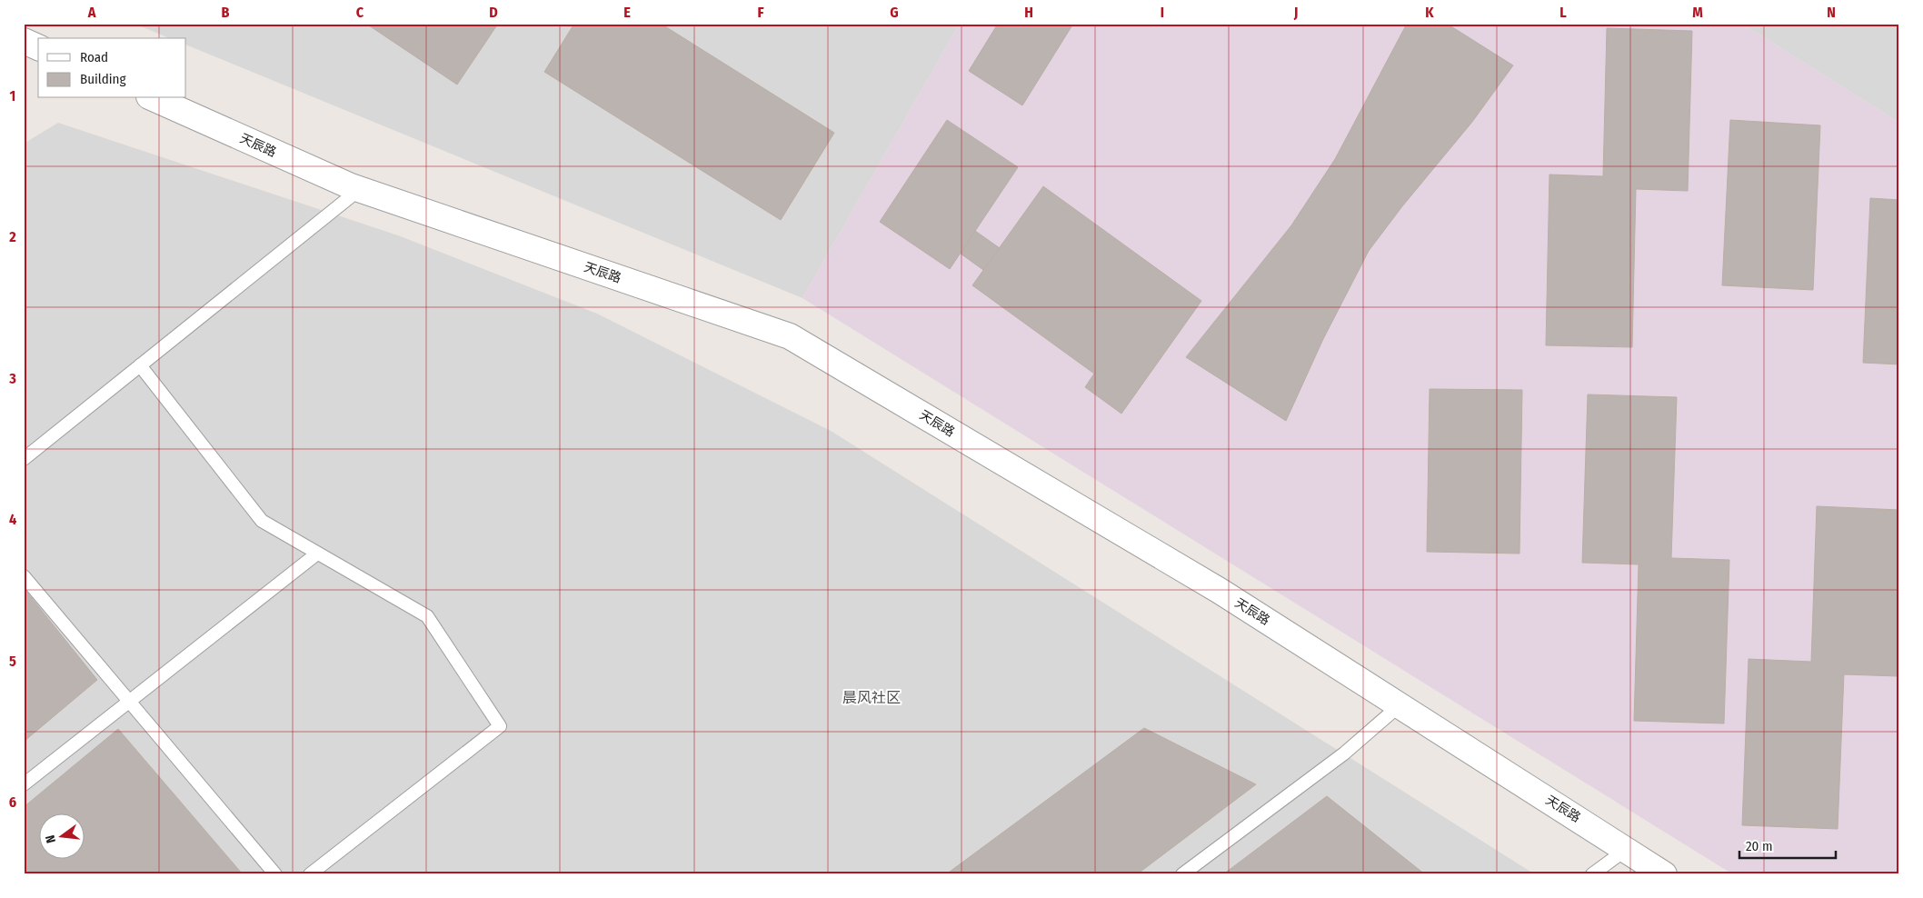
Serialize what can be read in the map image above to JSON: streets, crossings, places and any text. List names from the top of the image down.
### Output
{
  "streets": {
    "street": ["天辰路"]
  },
  "districts": ["晨风社区"],
  "legend": ["Road", "Building"],
  "scale_bar": "20 m",
  "north": "left",
  "grid": {
    "columns": [
      "A",
      "B",
      "C",
      "D",
      "E",
      "F",
      "G",
      "H",
      "I",
      "J",
      "K",
      "L",
      "M",
      "N"
    ],
    "rows": [
      "1",
      "2",
      "3",
      "4",
      "5",
      "6"
    ]
  }
}
